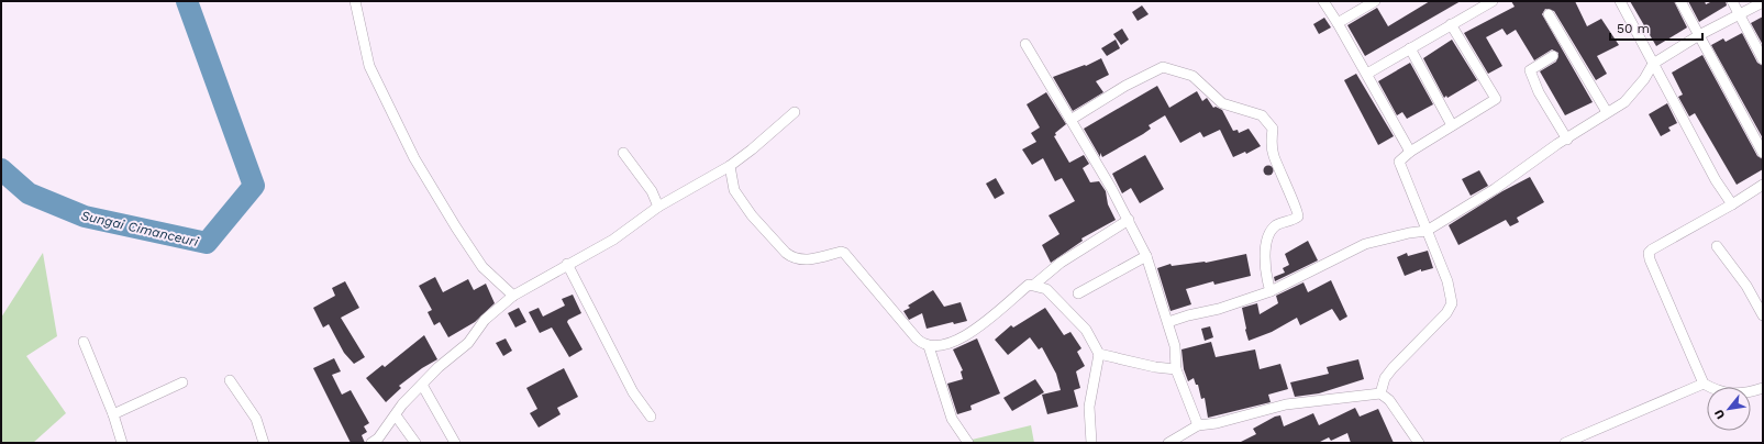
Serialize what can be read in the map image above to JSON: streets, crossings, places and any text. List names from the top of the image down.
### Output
{
  "water": ["Sungai Cimanceuri"],
  "scale_bar": "50 m",
  "north": "bottom left"
}
